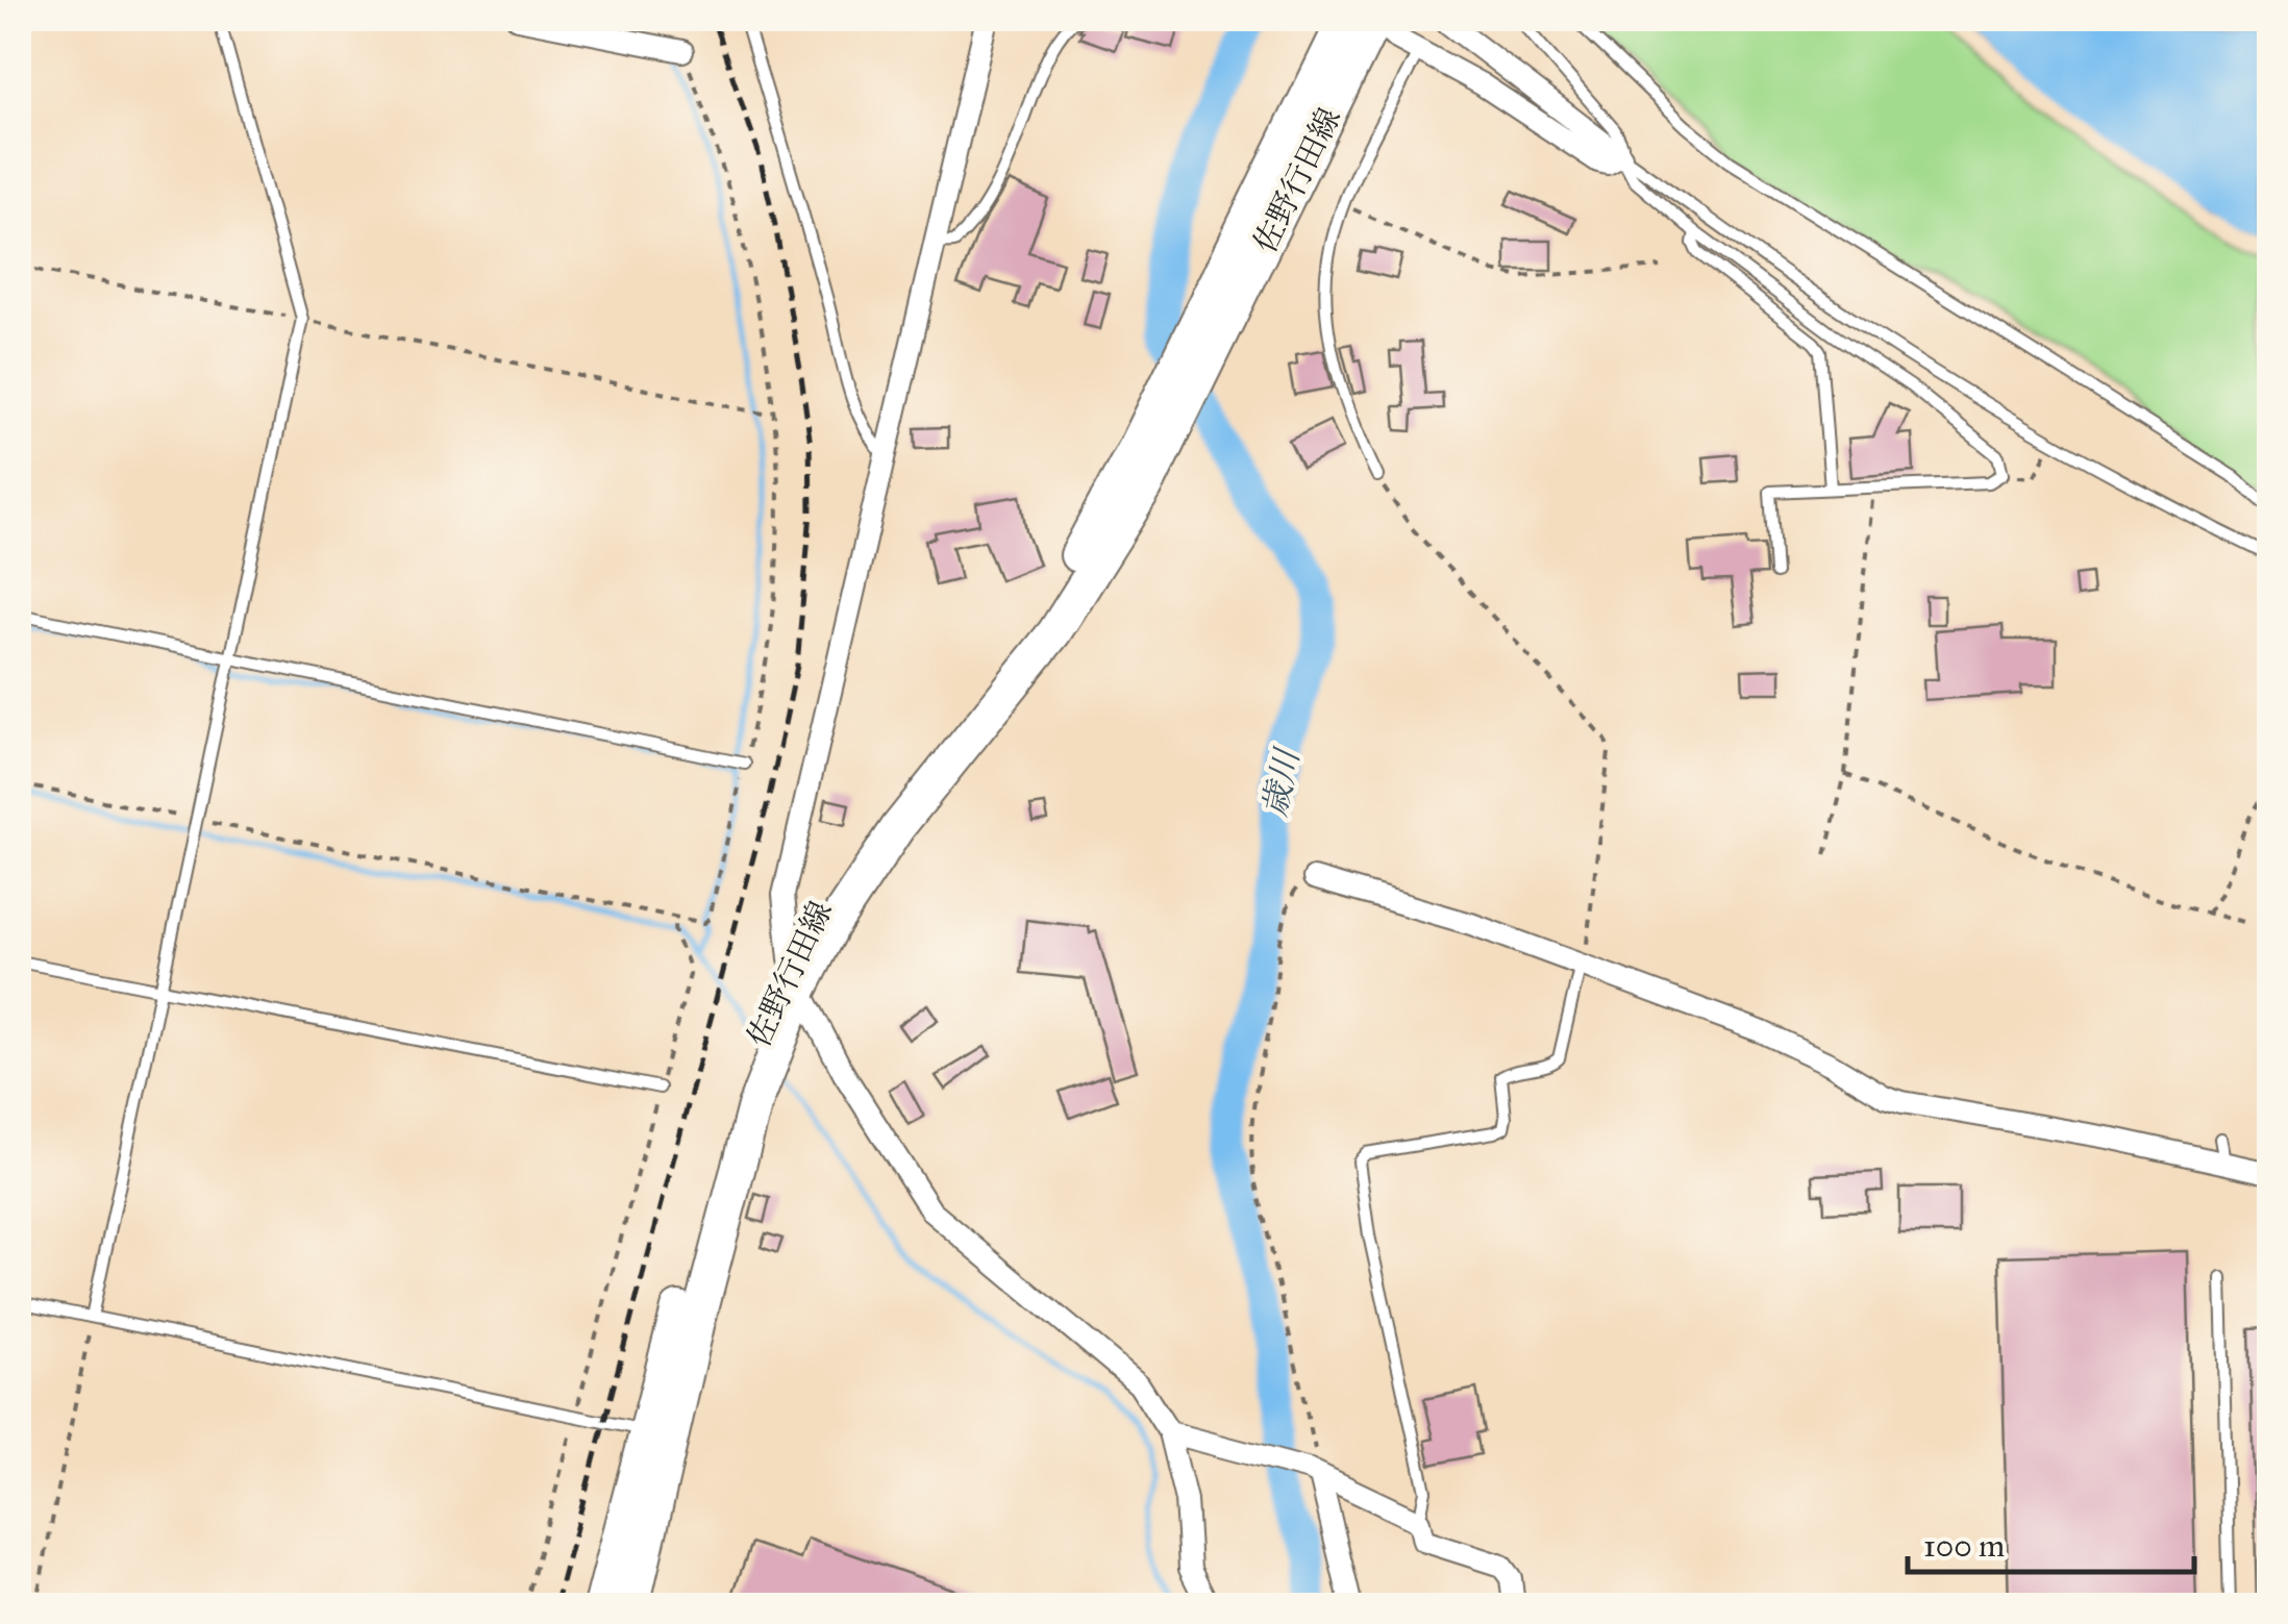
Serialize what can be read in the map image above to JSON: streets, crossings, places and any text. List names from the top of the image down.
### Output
{
  "streets": {
    "main road": ["佐野行田線"]
  },
  "water": ["歳川"],
  "scale_bar": "100 m"
}
